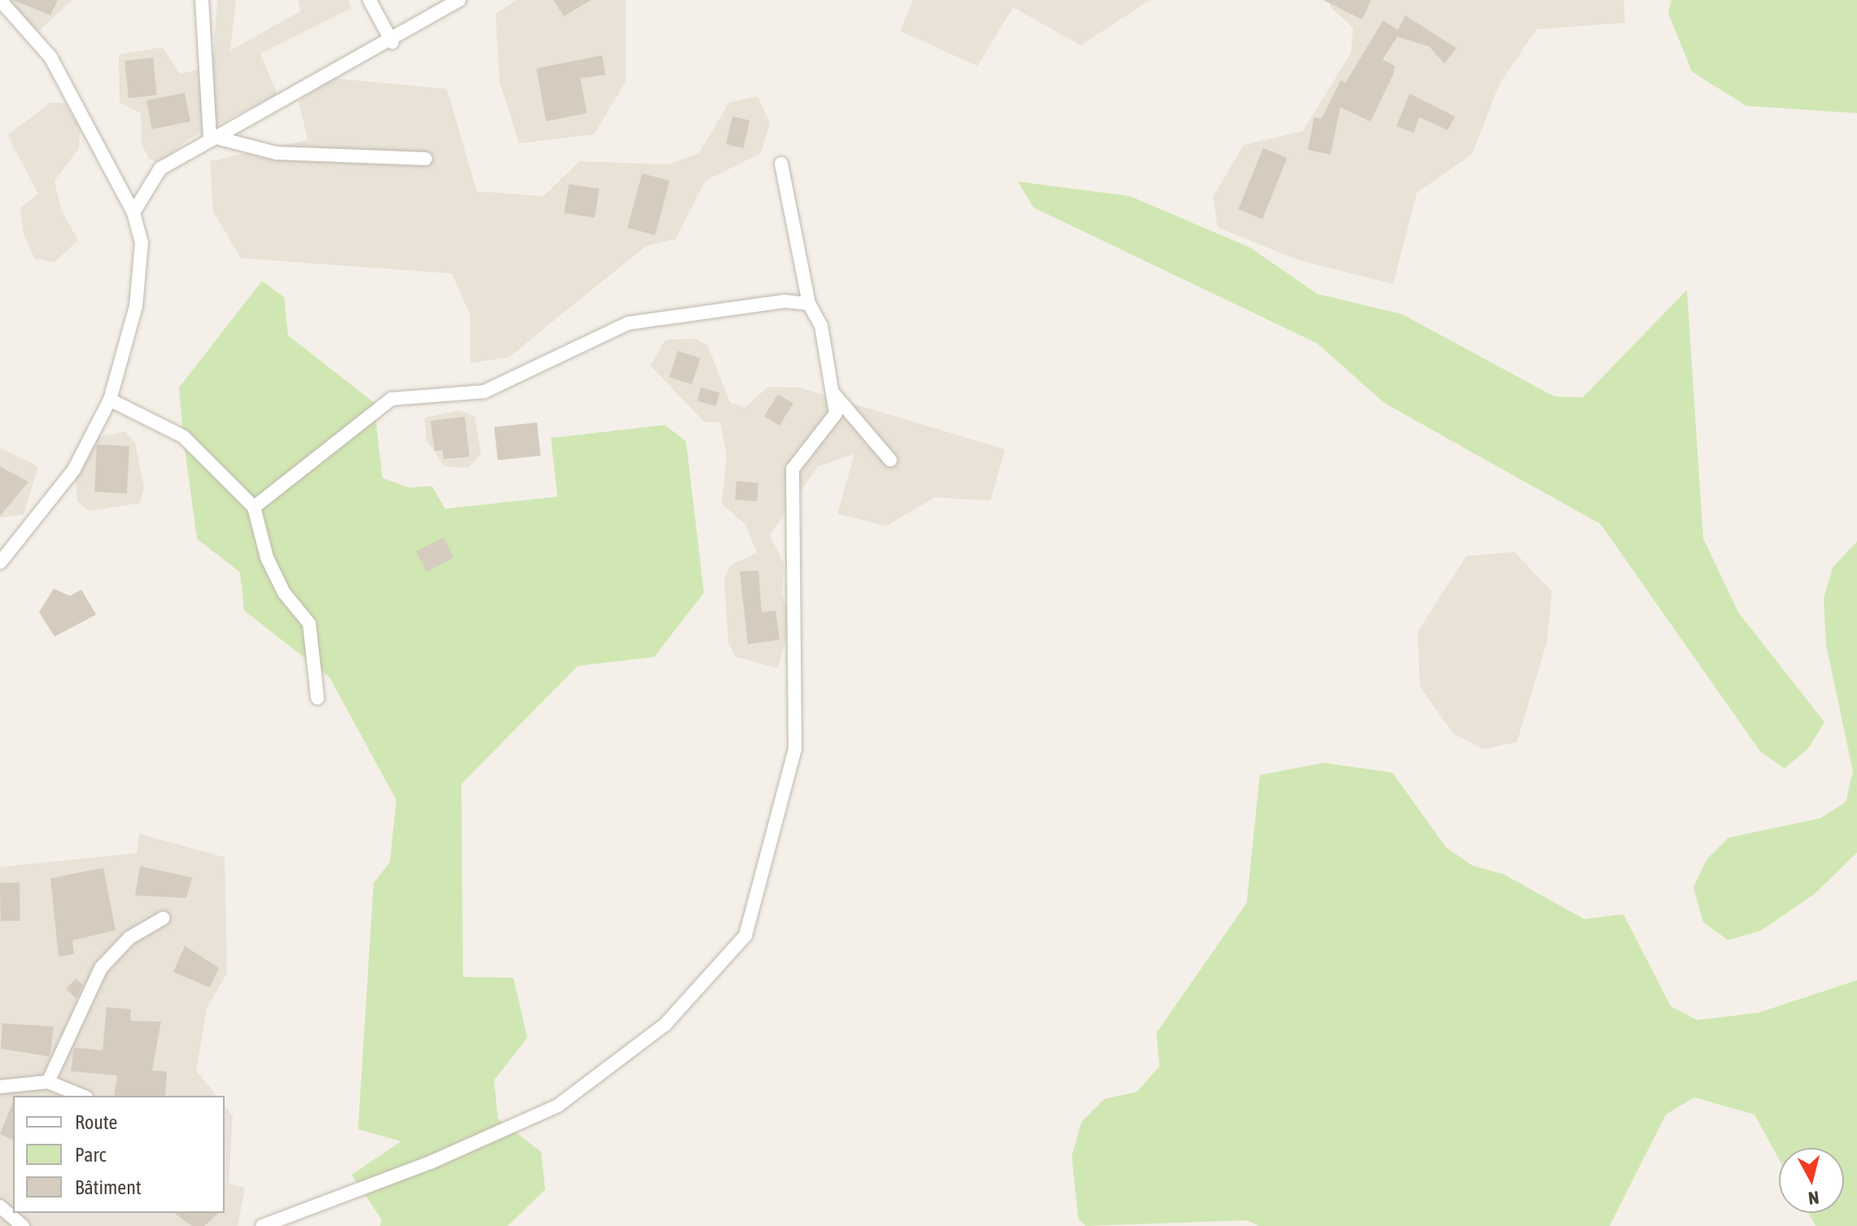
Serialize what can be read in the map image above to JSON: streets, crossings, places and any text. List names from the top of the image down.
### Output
{
  "legend": ["Route", "Parc", "Bâtiment"],
  "north": "bottom"
}
